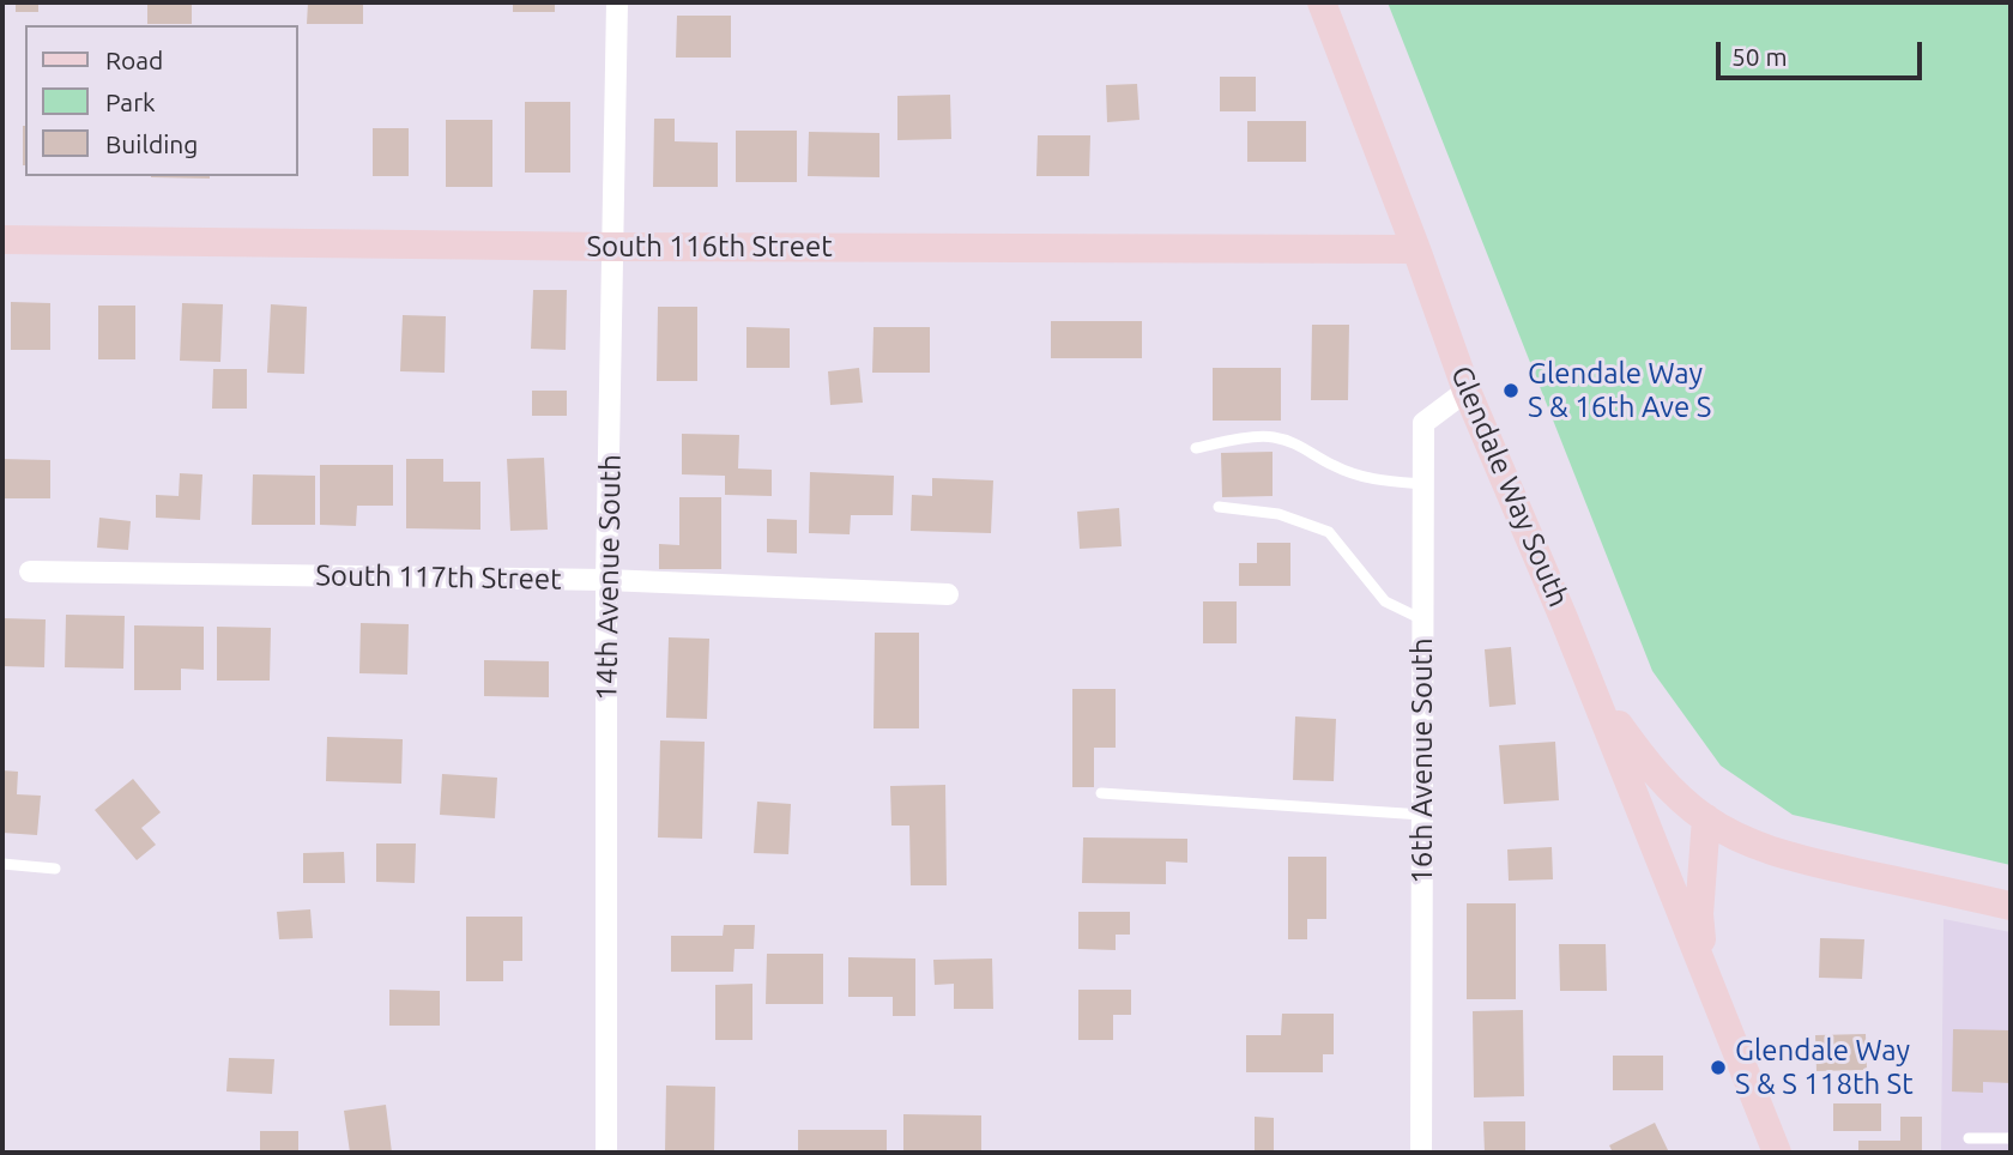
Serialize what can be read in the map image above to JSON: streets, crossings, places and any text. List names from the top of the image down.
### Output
{
  "streets": {
    "street": [
      "South 116th Street",
      "Glendale Way South",
      "South 117th Street",
      "14th Avenue South",
      "16th Avenue South"
    ]
  },
  "crossings": [
    ["South 116th Street", "Glendale Way South"],
    ["South 116th Street", "14th Avenue South"],
    ["Glendale Way South", "16th Avenue South"],
    ["South 117th Street", "14th Avenue South"]
  ],
  "places": ["Glendale Way S & 16th Ave S", "Glendale Way S & S 118th St"],
  "legend": ["Road", "Park", "Building"],
  "scale_bar": "50 m"
}
